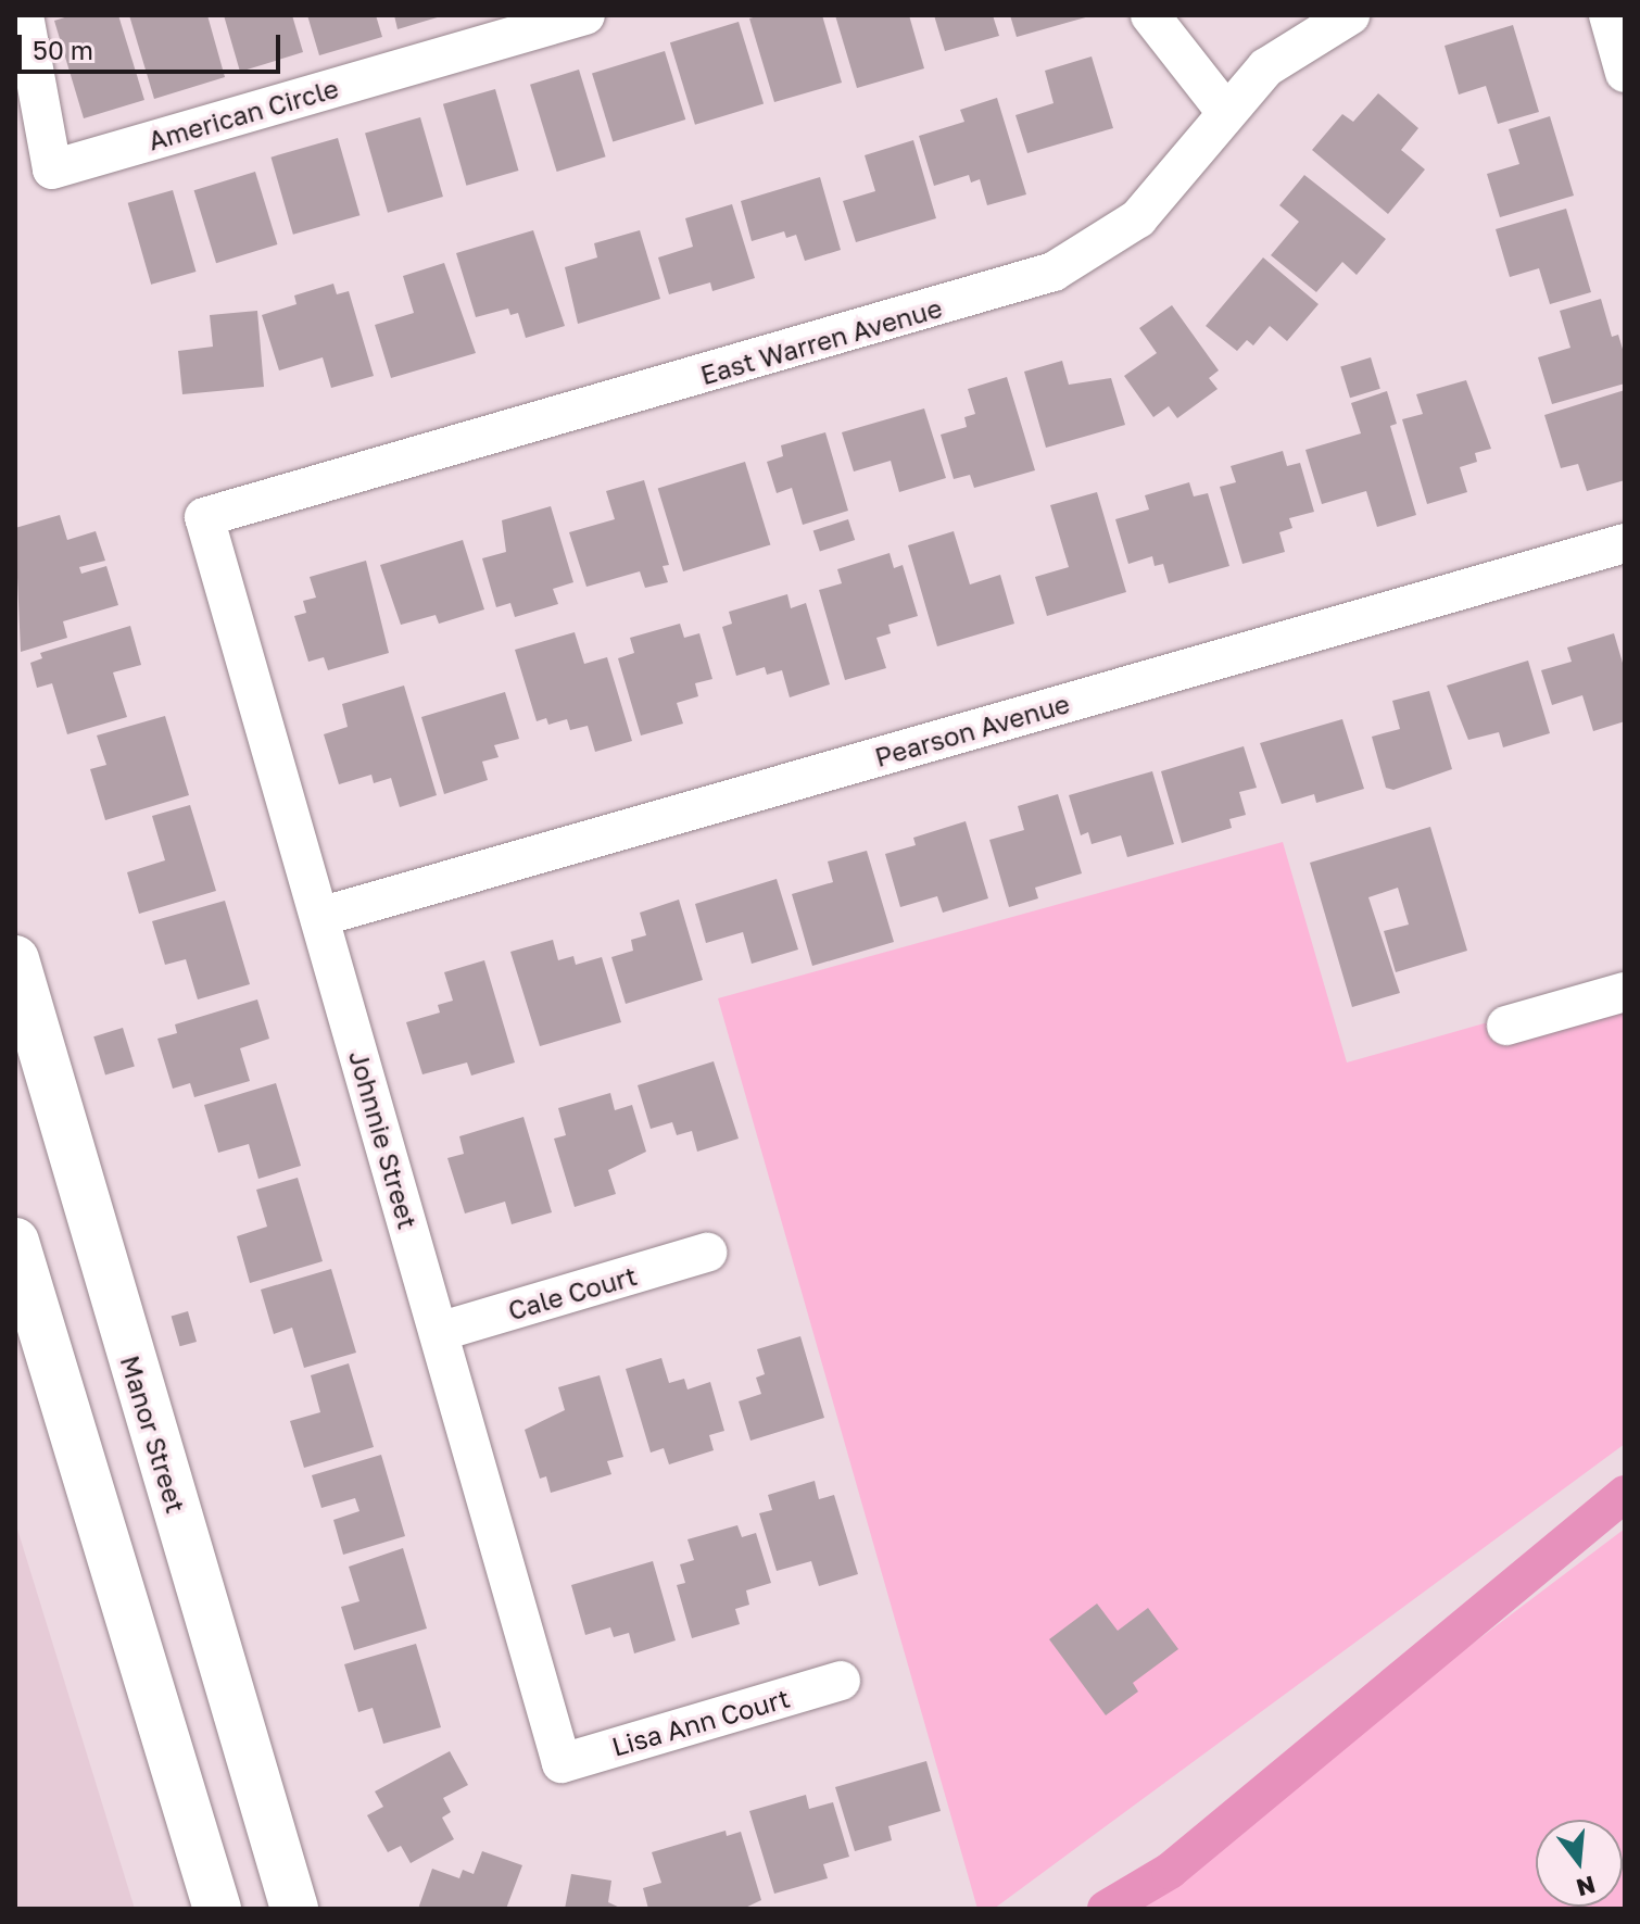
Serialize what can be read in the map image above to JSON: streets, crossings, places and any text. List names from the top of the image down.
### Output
{
  "streets": {
    "main road": ["Manor Street"],
    "street": [
      "American Circle",
      "East Warren Avenue",
      "Pearson Avenue",
      "Johnnie Street",
      "Cale Court",
      "Lisa Ann Court"
    ]
  },
  "crossings": [
    ["East Warren Avenue", "Johnnie Street"],
    ["Pearson Avenue", "Johnnie Street"],
    ["Johnnie Street", "Cale Court"],
    ["Johnnie Street", "Lisa Ann Court"]
  ],
  "scale_bar": "50 m",
  "north": "bottom"
}
